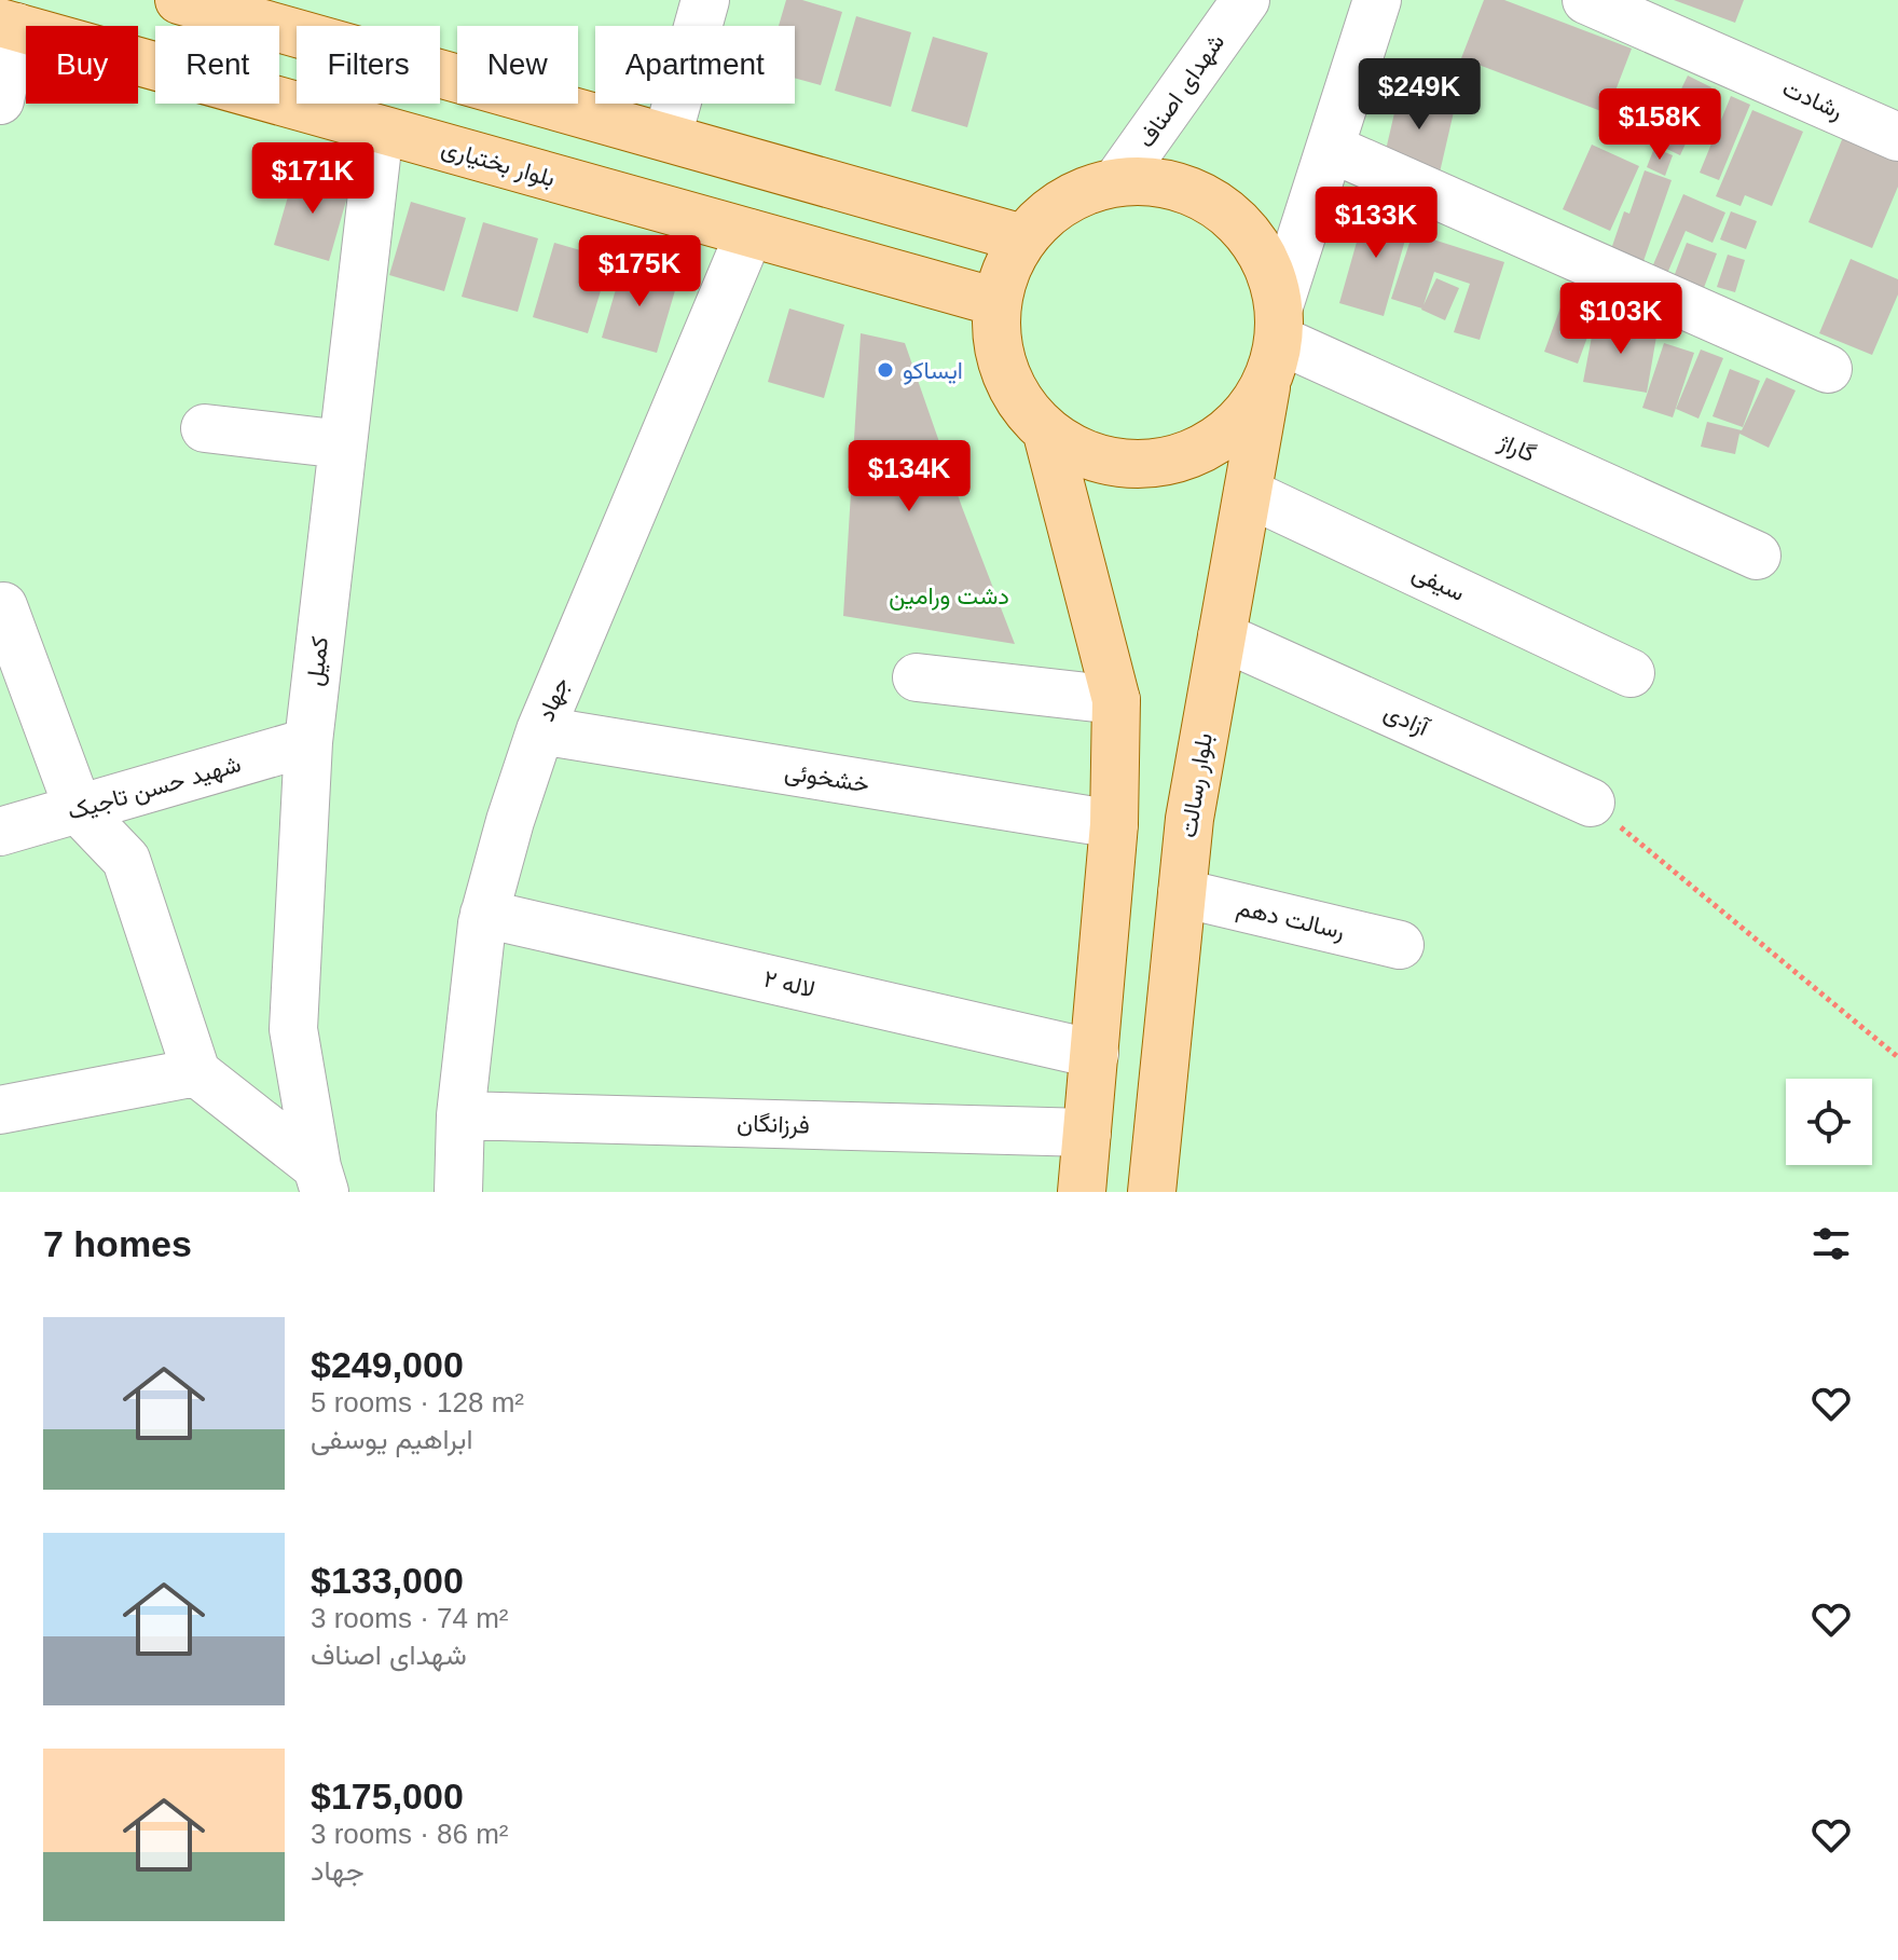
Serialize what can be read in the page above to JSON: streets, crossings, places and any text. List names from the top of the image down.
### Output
{
  "streets": {
    "main road": ["بلوار بختیاری", "بلوار رسالت"],
    "street": [
      "شهدای اصناف",
      "رشادت",
      "گاراژ",
      "سیفی",
      "کمیل",
      "جهاد",
      "آزادی",
      "خشخوئی",
      "شهید حسن تاجیک",
      "رسالت دهم",
      "لاله ۲",
      "فرزانگان"
    ]
  },
  "crossings": [
    ["شهدای اصناف", "بلوار بختیاری"],
    ["شهدای اصناف", "گاراژ"],
    ["شهدای اصناف", "بلوار رسالت"],
    ["بلوار بختیاری", "گاراژ"],
    ["بلوار بختیاری", "کمیل"],
    ["بلوار بختیاری", "جهاد"],
    ["بلوار بختیاری", "بلوار رسالت"],
    ["گاراژ", "بلوار رسالت"],
    ["سیفی", "بلوار رسالت"],
    ["کمیل", "شهید حسن تاجیک"],
    ["جهاد", "خشخوئی"],
    ["جهاد", "لاله ۲"],
    ["جهاد", "فرزانگان"],
    ["آزادی", "بلوار رسالت"],
    ["بلوار رسالت", "رسالت دهم"]
  ],
  "parks": ["دشت ورامین"],
  "places": ["ایساکو"],
  "page": {
    "chip": [
      "Buy",
      "Rent",
      "Filters",
      "New",
      "Apartment"
    ],
    "price": [
      "$249K",
      "$158K",
      "$171K",
      "$133K",
      "$175K",
      "$103K",
      "$134K"
    ],
    "heading": "7 homes",
    "list": [
      {
        "name": "$249,000",
        "note": "5 rooms · 128 m² · ابراهیم یوسفی"
      },
      {
        "name": "$133,000",
        "note": "3 rooms · 74 m² · شهدای اصناف"
      },
      {
        "name": "$175,000",
        "note": "3 rooms · 86 m² · جهاد"
      }
    ]
  }
}
